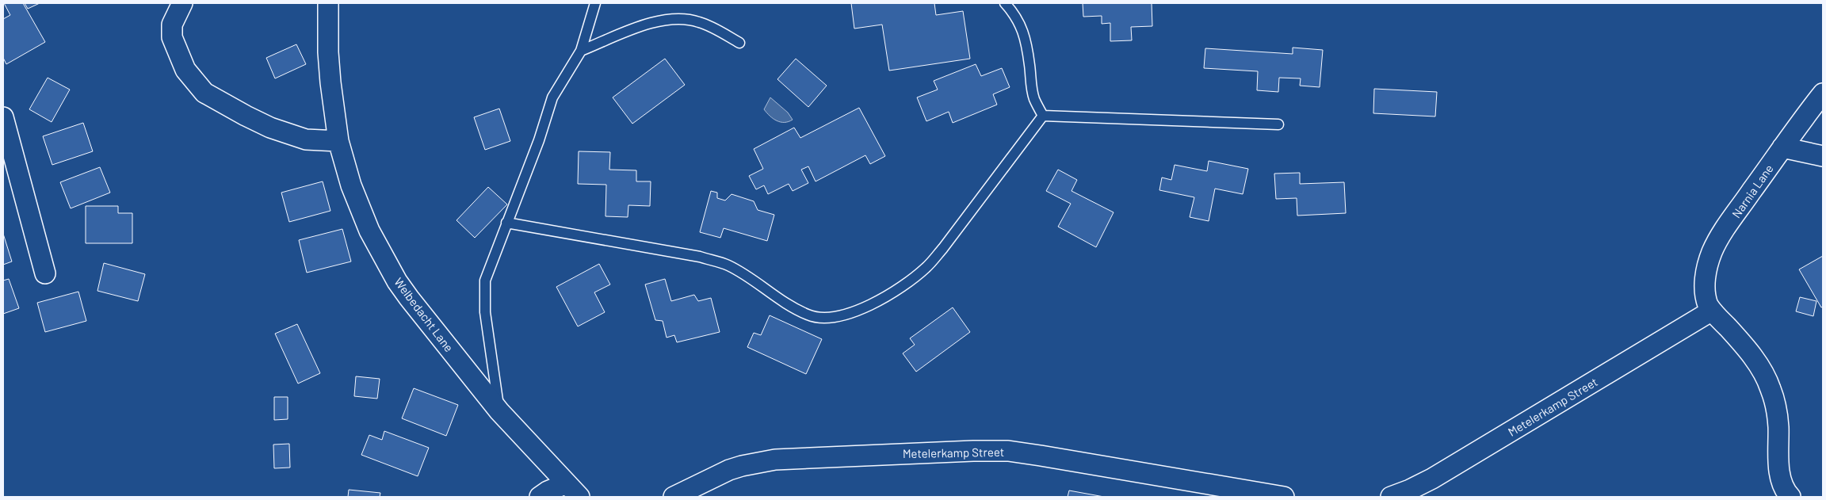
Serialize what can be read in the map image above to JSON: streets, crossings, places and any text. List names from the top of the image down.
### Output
{
  "streets": {
    "street": ["Narnia Lane", "Welbedacht Lane", "Metelerkamp Street"]
  },
  "crossings": [
    ["Narnia Lane", "Metelerkamp Street"]
  ]
}
